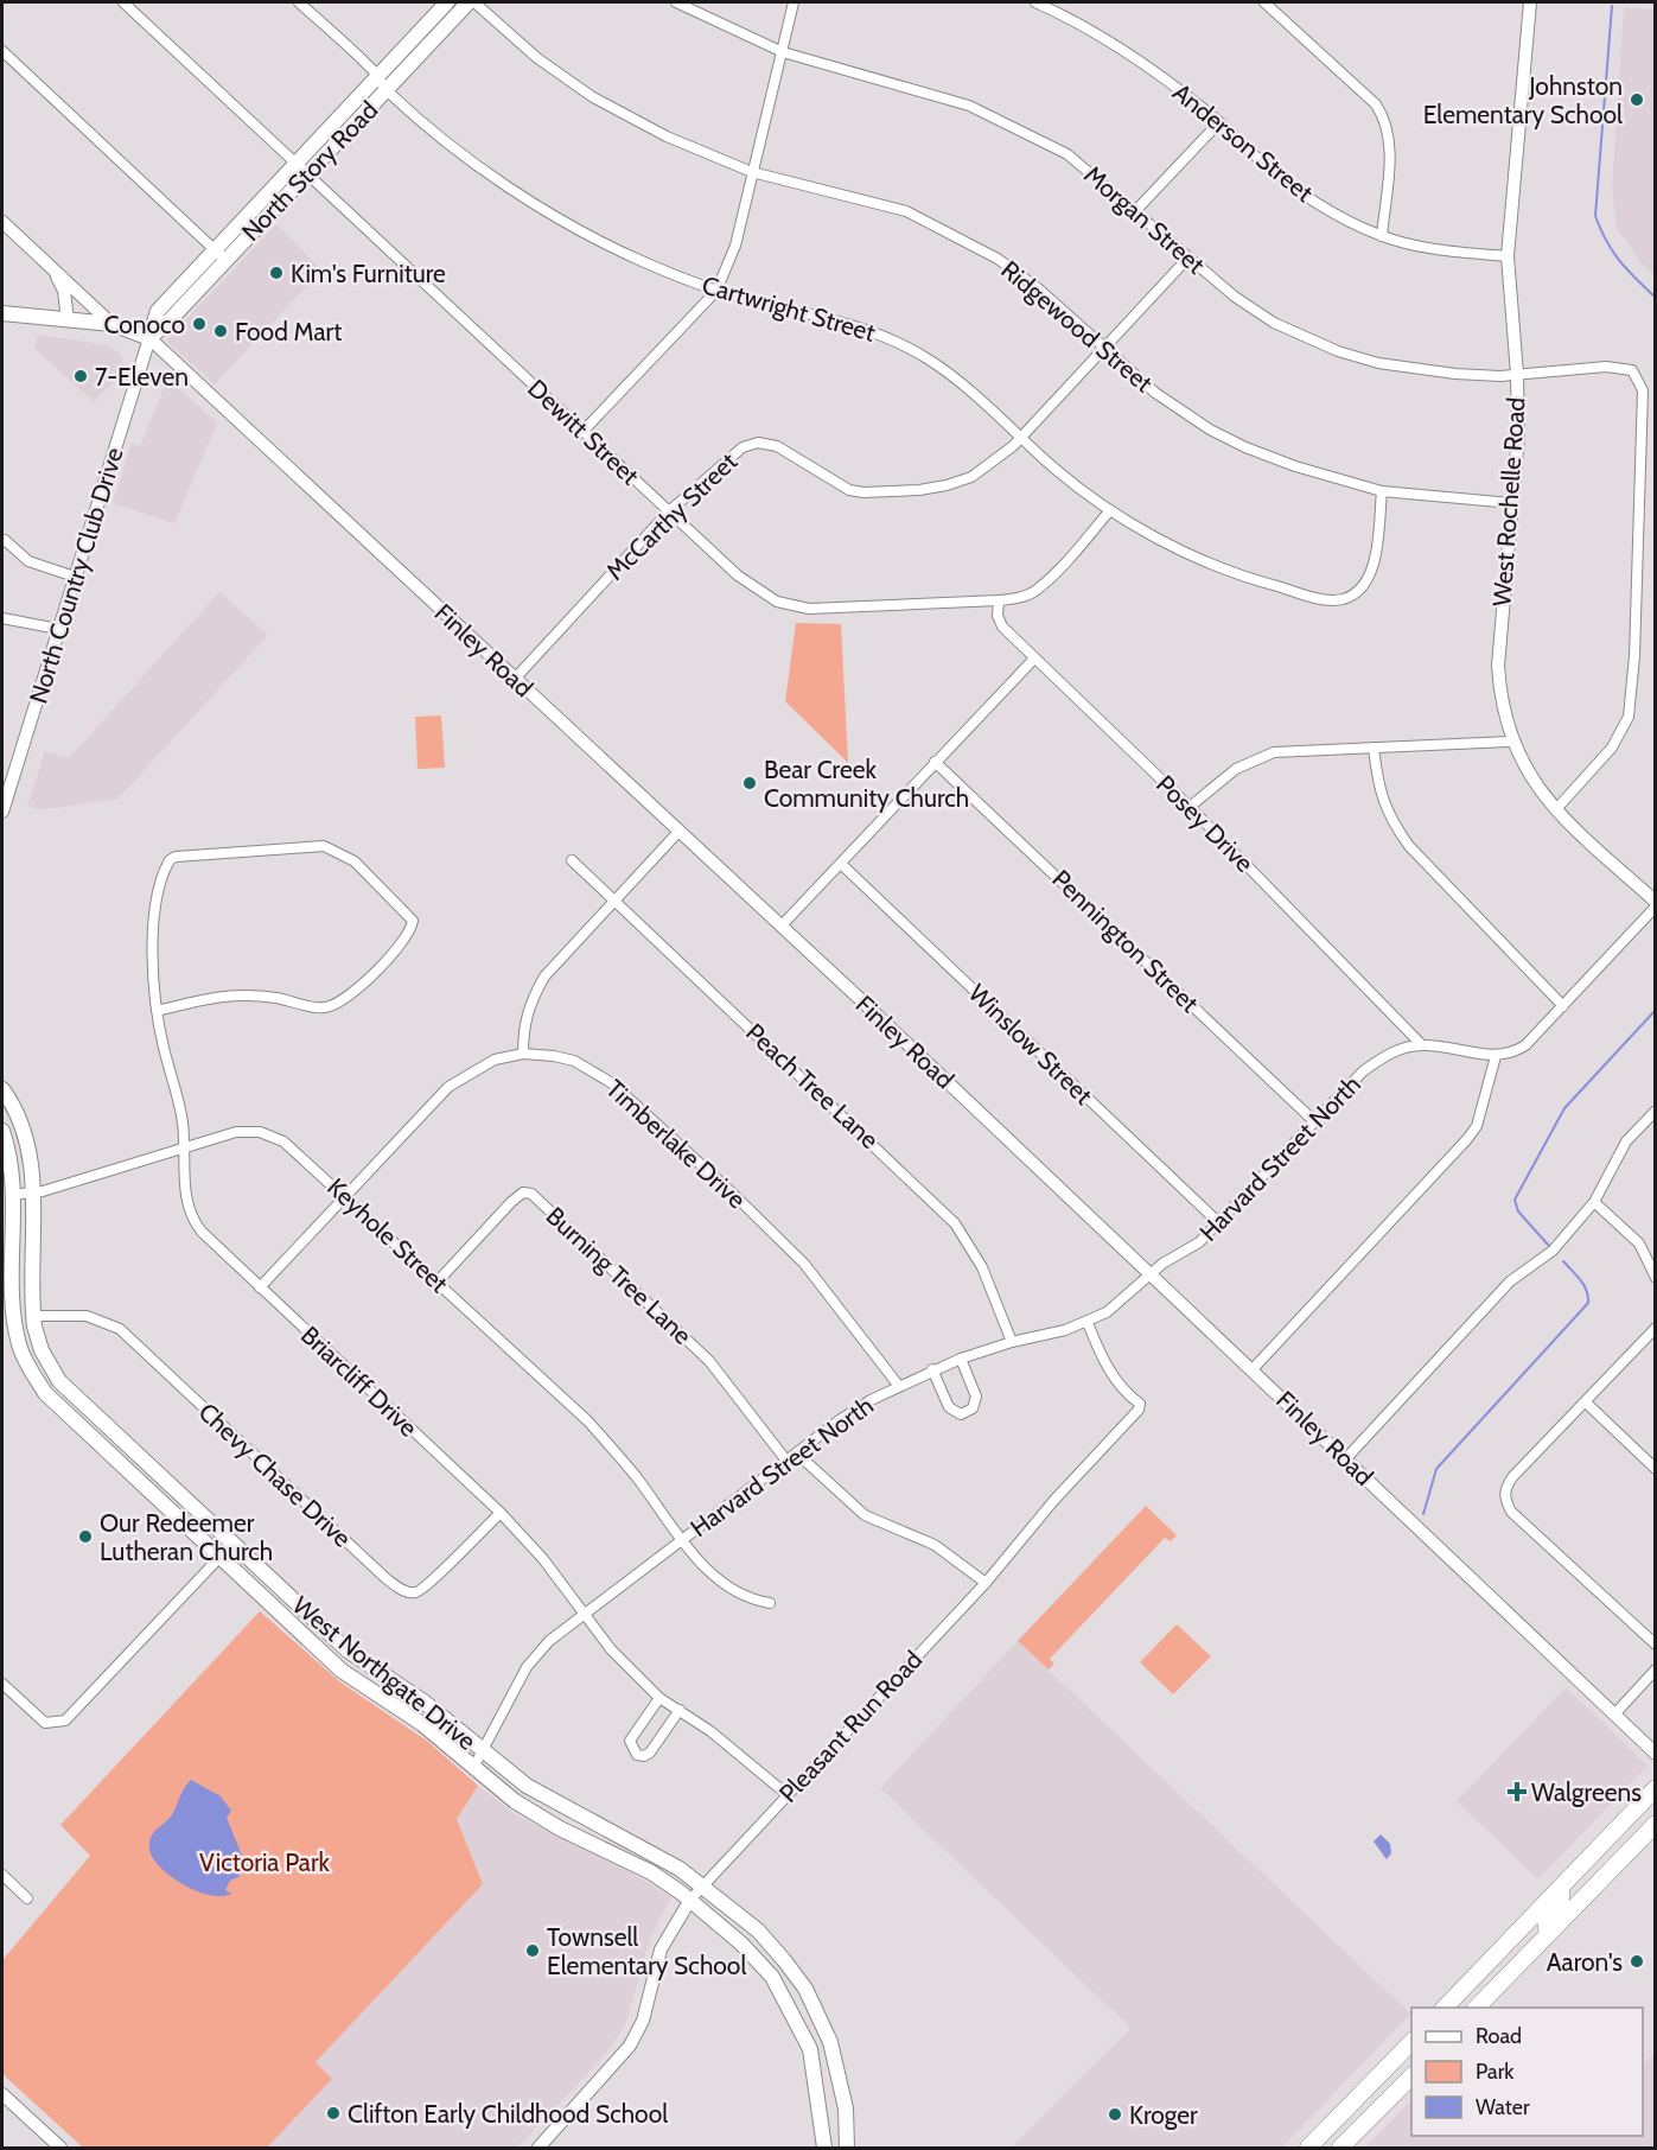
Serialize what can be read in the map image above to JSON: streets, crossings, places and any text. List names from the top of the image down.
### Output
{
  "streets": {
    "main road": ["North Story Road", "West Northgate Drive"],
    "street": [
      "Anderson Street",
      "Morgan Street",
      "Cartwright Street",
      "Ridgewood Street",
      "Dewitt Street",
      "West Rochelle Road",
      "McCarthy Street",
      "North Country Club Drive",
      "Finley Road",
      "Posey Drive",
      "Pennington Street",
      "Winslow Street",
      "Peach Tree Lane",
      "Timberlake Drive",
      "Harvard Street North",
      "Keyhole Street",
      "Burning Tree Lane",
      "Briarcliff Drive",
      "Chevy Chase Drive",
      "Pleasant Run Road"
    ]
  },
  "crossings": [
    ["Anderson Street", "West Rochelle Road"],
    ["North Story Road", "Cartwright Street"],
    ["North Story Road", "Dewitt Street"],
    ["North Story Road", "North Country Club Drive"],
    ["North Story Road", "Finley Road"],
    ["Morgan Street", "West Rochelle Road"],
    ["Morgan Street", "McCarthy Street"],
    ["Cartwright Street", "Ridgewood Street"],
    ["Cartwright Street", "Dewitt Street"],
    ["Cartwright Street", "McCarthy Street"],
    ["Ridgewood Street", "West Rochelle Road"],
    ["Ridgewood Street", "McCarthy Street"],
    ["Dewitt Street", "McCarthy Street"],
    ["Dewitt Street", "Posey Drive"],
    ["McCarthy Street", "Finley Road"],
    ["North Country Club Drive", "Finley Road"],
    ["Finley Road", "Harvard Street North"],
    ["Posey Drive", "Harvard Street North"],
    ["Pennington Street", "Harvard Street North"],
    ["Winslow Street", "Harvard Street North"],
    ["Peach Tree Lane", "Harvard Street North"],
    ["Timberlake Drive", "Harvard Street North"],
    ["Timberlake Drive", "Keyhole Street"],
    ["Timberlake Drive", "Briarcliff Drive"],
    ["Harvard Street North", "Keyhole Street"],
    ["Harvard Street North", "Burning Tree Lane"],
    ["Harvard Street North", "Briarcliff Drive"],
    ["Harvard Street North", "West Northgate Drive"],
    ["Harvard Street North", "Pleasant Run Road"],
    ["Keyhole Street", "Burning Tree Lane"],
    ["Keyhole Street", "Briarcliff Drive"],
    ["Keyhole Street", "West Northgate Drive"],
    ["Briarcliff Drive", "Chevy Chase Drive"],
    ["Briarcliff Drive", "Pleasant Run Road"],
    ["Chevy Chase Drive", "West Northgate Drive"],
    ["West Northgate Drive", "Pleasant Run Road"]
  ],
  "parks": ["Victoria Park"],
  "places": {
    "other": [
      "Johnston Elementary School",
      "Kim's Furniture",
      "Conoco",
      "Food Mart",
      "7-Eleven",
      "Bear Creek Community Church",
      "Our Redeemer Lutheran Church",
      "Townsell Elementary School",
      "Aaron's",
      "Clifton Early Childhood School",
      "Kroger"
    ],
    "health": ["Walgreens"]
  },
  "legend": ["Road", "Park", "Water"]
}
